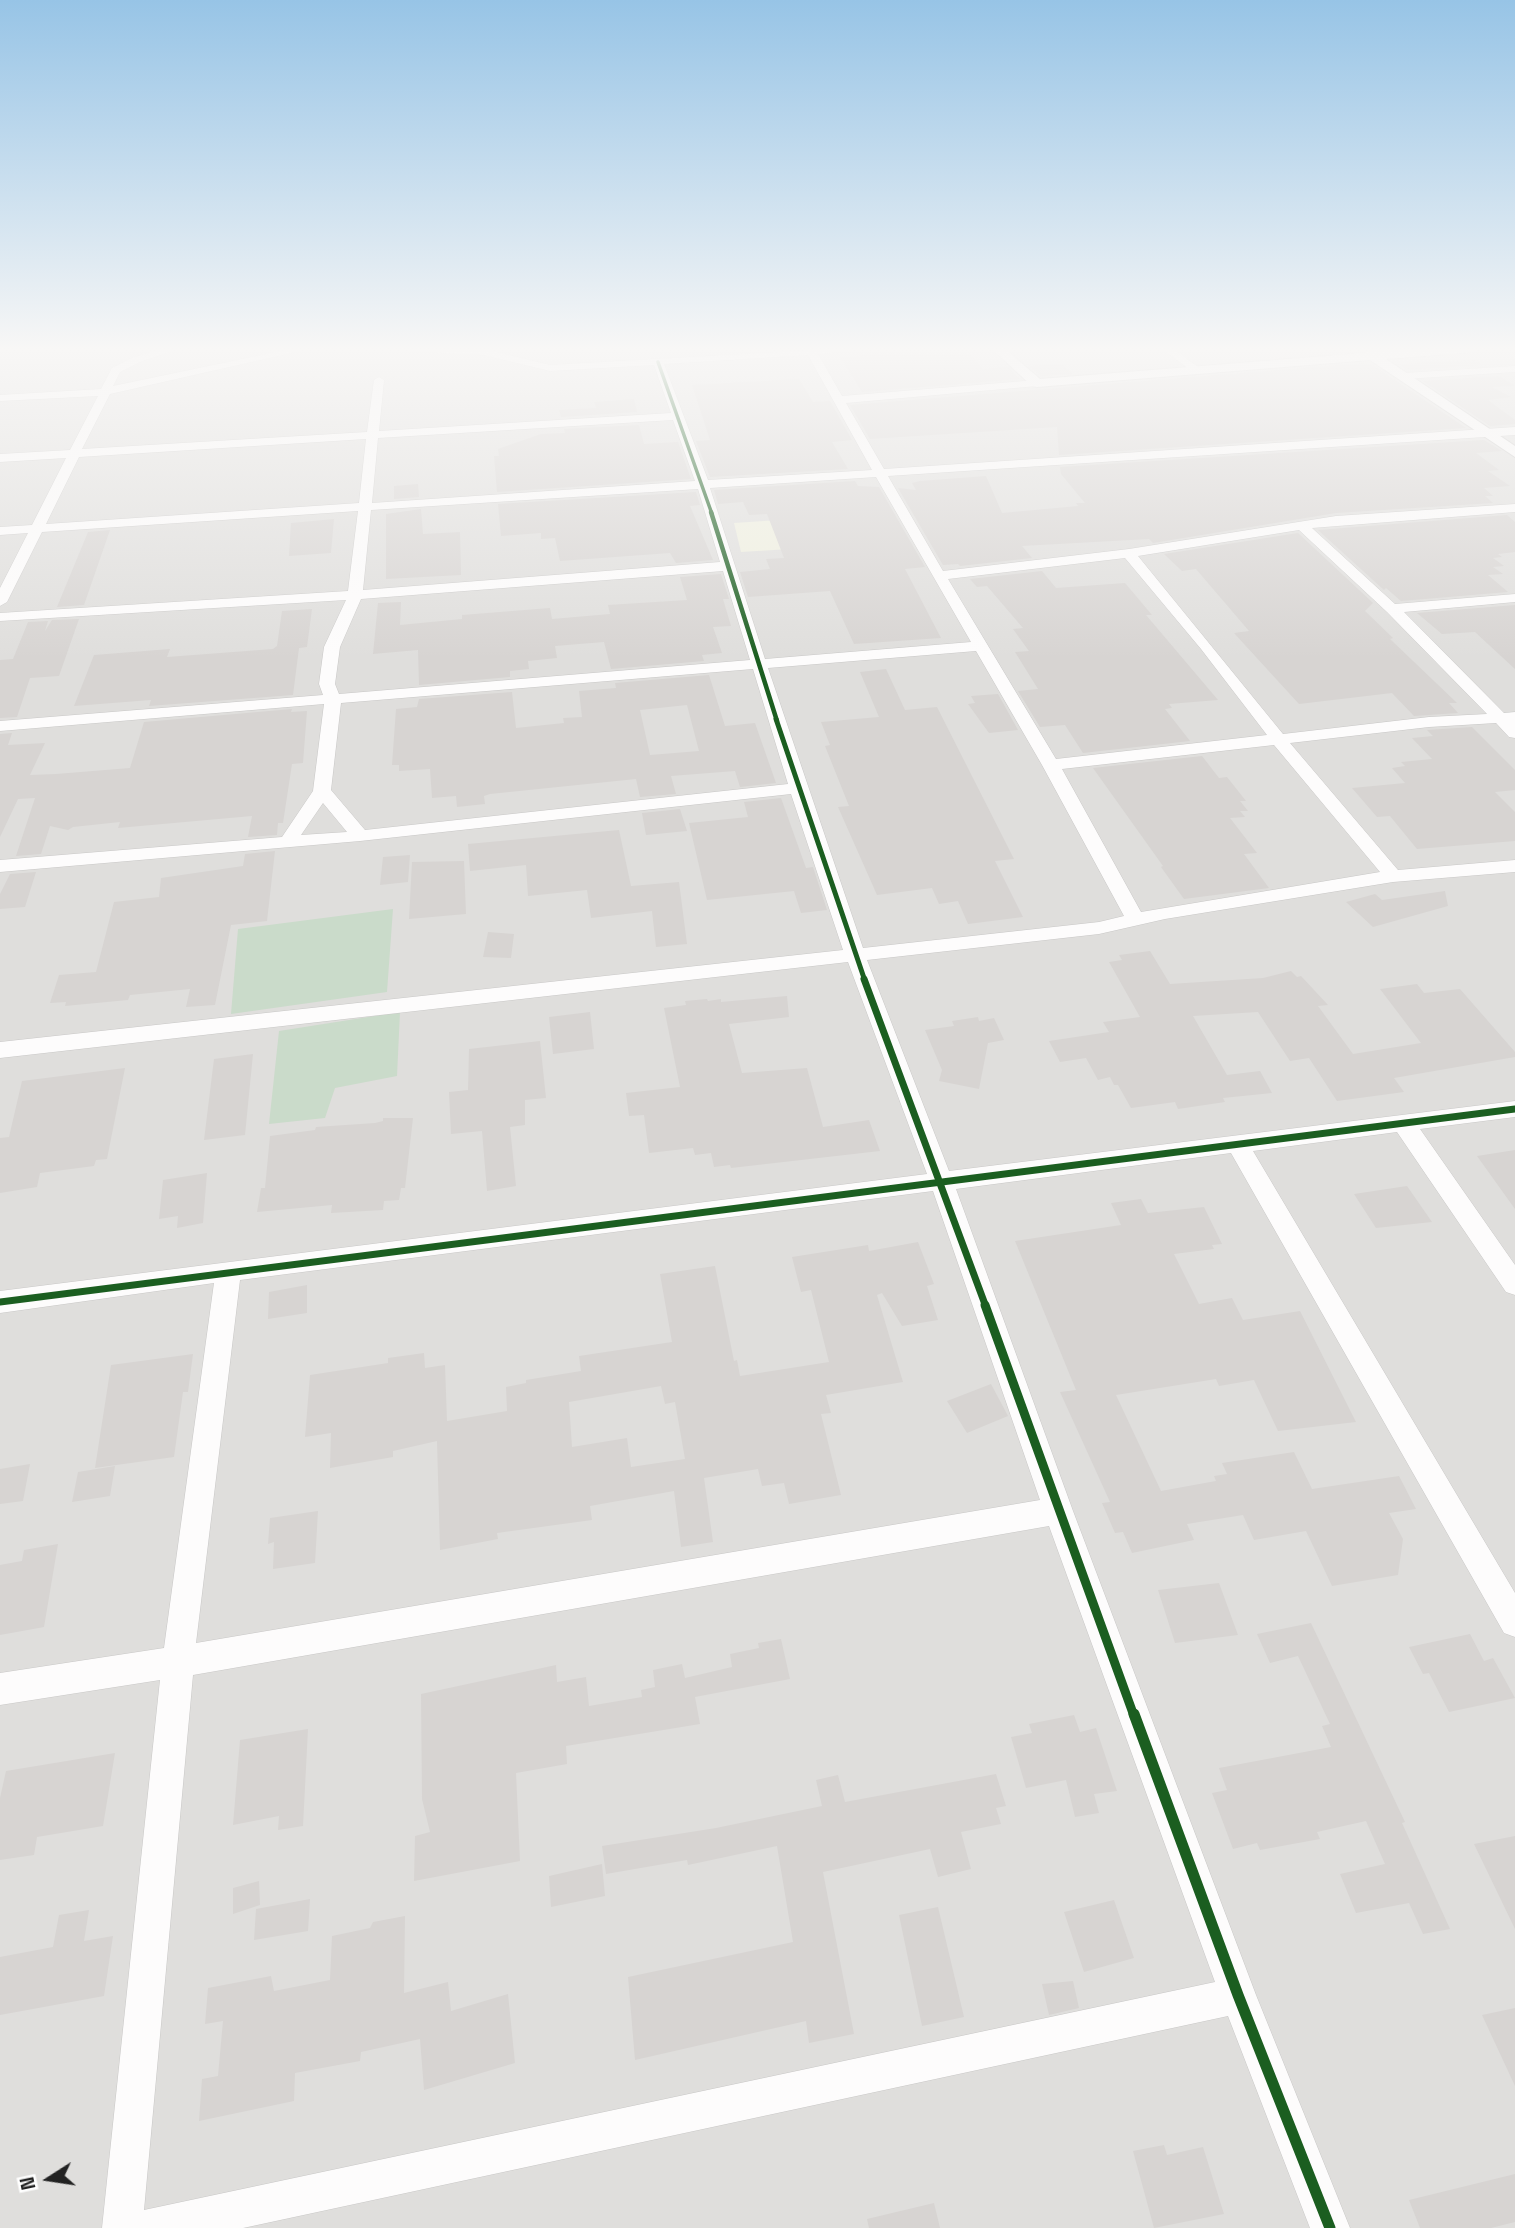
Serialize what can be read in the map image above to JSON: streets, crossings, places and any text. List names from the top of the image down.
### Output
{
  "north": "left"
}
